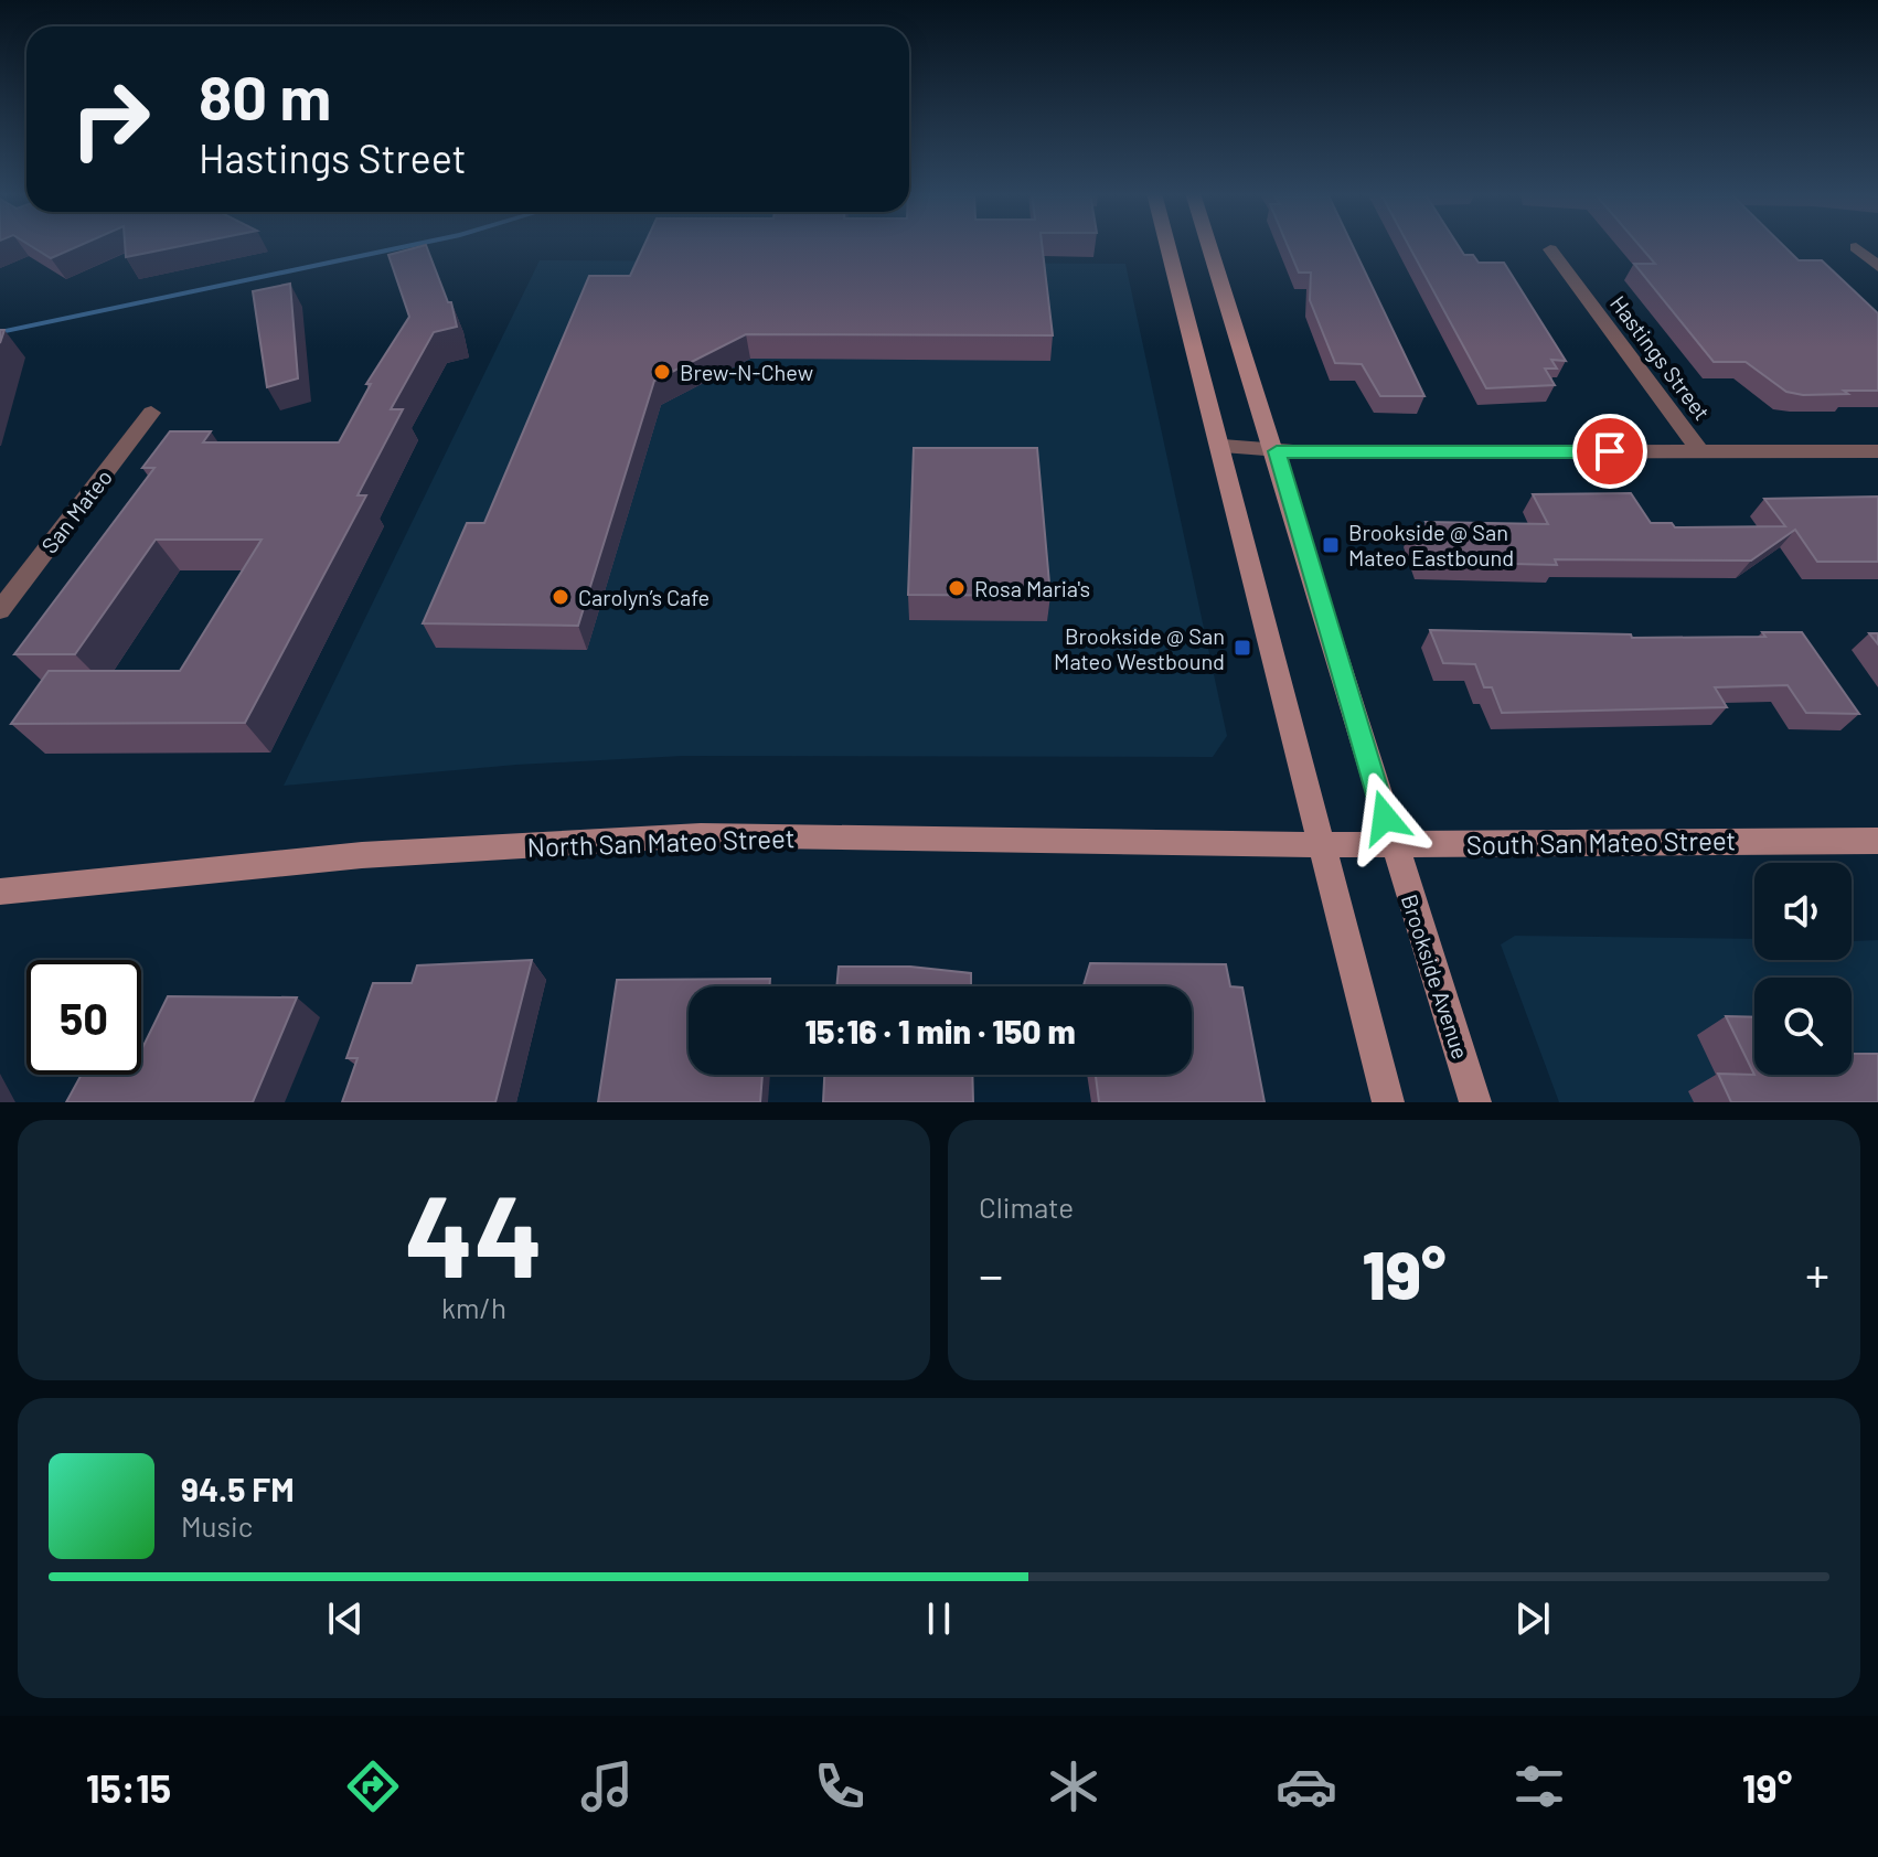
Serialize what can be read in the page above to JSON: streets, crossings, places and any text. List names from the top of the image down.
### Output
{
  "streets": {
    "main road": ["North San Mateo Street", "South San Mateo Street", "Brookside Avenue"],
    "street": ["Hastings Street", "San Mateo"]
  },
  "crossings": [
    ["Hastings Street", "Brookside Avenue"],
    ["North San Mateo Street", "South San Mateo Street"],
    ["South San Mateo Street", "Brookside Avenue"]
  ],
  "places": {
    "other": ["Brew-N-Chew", "Rosa Maria's", "Carolyn’s Cafe"],
    "transit": ["Brookside @ San Mateo Eastbound", "Brookside @ San Mateo Westbound"]
  },
  "page": {
    "turn": ["80 m", "Hastings Street"],
    "limit": "50",
    "trip": "15:16 · 1 min · 150 m",
    "tile": [
      ["44", "km/h"],
      "Climate"
    ],
    "heat": ["−", "19°", "+"],
    "song": ["94.5 FM", "Music"],
    "tabs": ["15:15", "19°"]
  }
}
